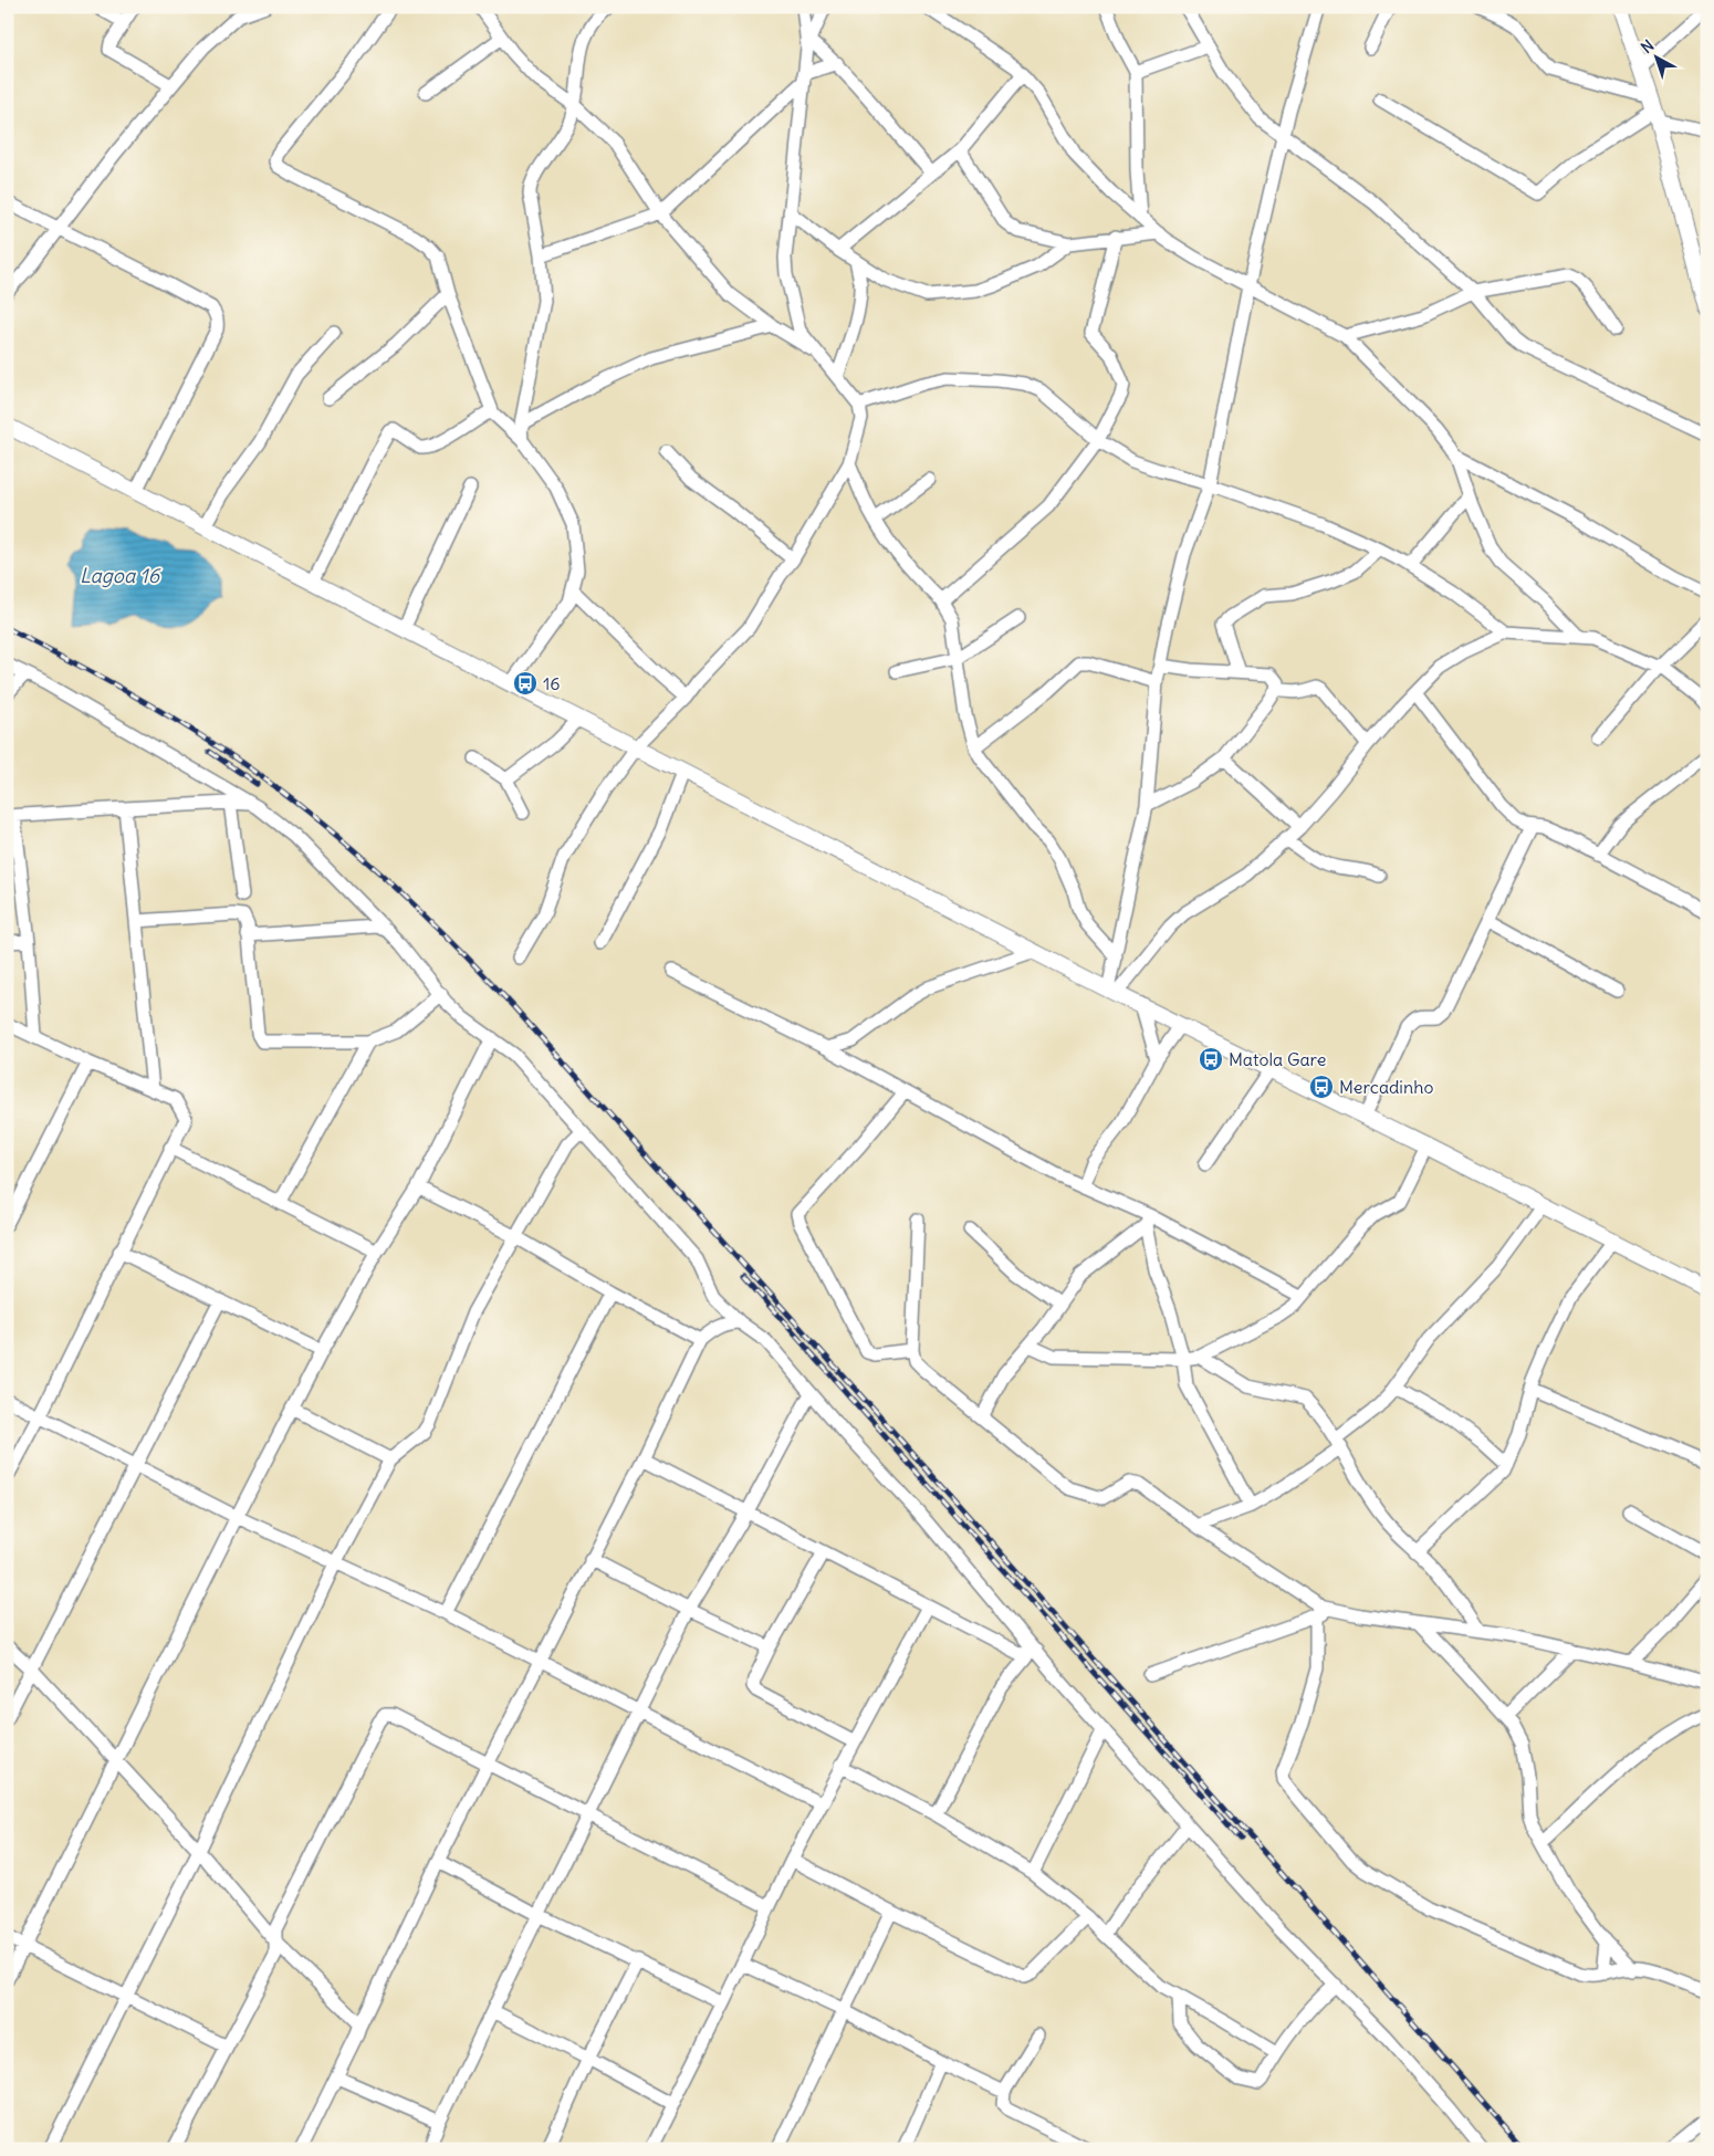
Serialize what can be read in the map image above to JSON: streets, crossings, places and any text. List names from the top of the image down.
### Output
{
  "water": ["Lagoa 16"],
  "places": {
    "bus stop": ["16", "Matola Gare", "Mercadinho"]
  },
  "north": "top left"
}
